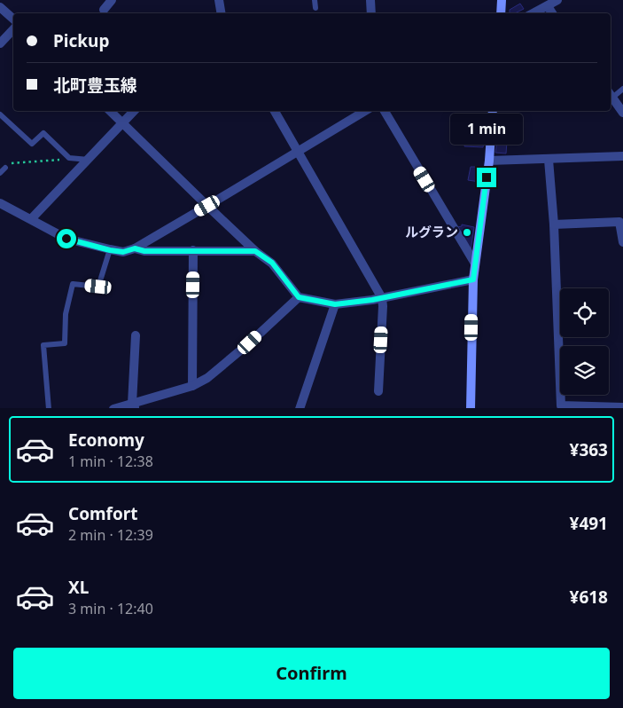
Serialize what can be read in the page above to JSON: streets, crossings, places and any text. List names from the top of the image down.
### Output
{
  "places": ["ルグラン"],
  "page": {
    "banner": ["Pickup", "北町豊玉線"],
    "bubble": "1 min",
    "list": [
      {
        "name": "Economy",
        "note": "1 min · 12:38",
        "value": "¥363"
      },
      {
        "name": "Comfort",
        "note": "2 min · 12:39",
        "value": "¥491"
      },
      {
        "name": "XL",
        "note": "3 min · 12:40",
        "value": "¥618"
      }
    ],
    "buttons": "Confirm"
  }
}
